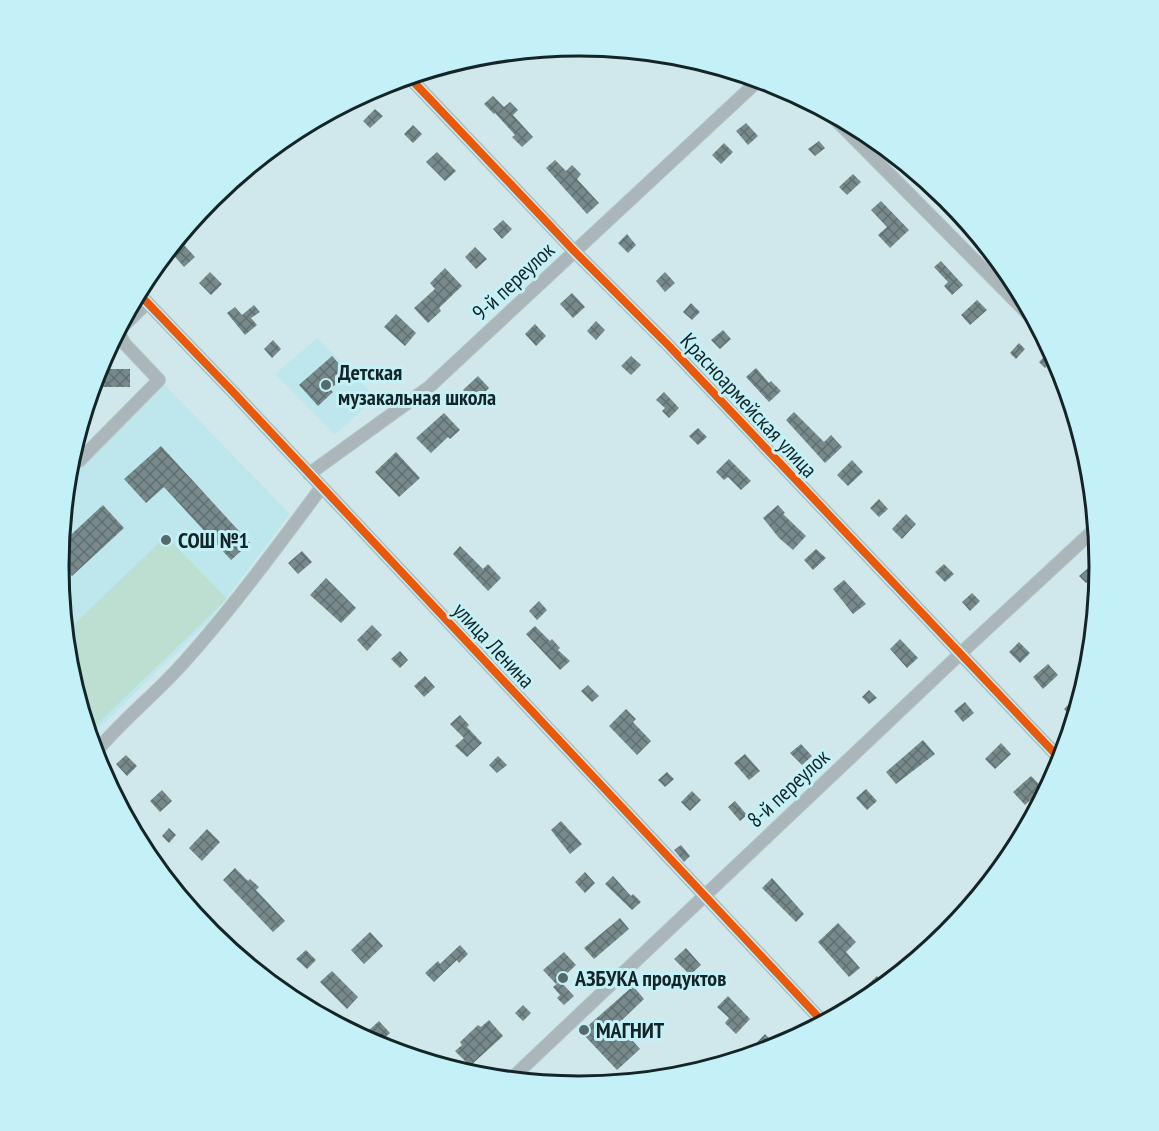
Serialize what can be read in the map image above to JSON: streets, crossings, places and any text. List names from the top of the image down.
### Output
{
  "streets": {
    "street": [
      "9-й переулок",
      "Красноармейская улица",
      "улица Ленина",
      "8-й переулок"
    ]
  },
  "crossings": [
    ["9-й переулок", "Красноармейская улица"],
    ["9-й переулок", "улица Ленина"],
    ["Красноармейская улица", "8-й переулок"],
    ["улица Ленина", "8-й переулок"]
  ],
  "places": [
    "Детская музакальная школа",
    "СОШ №1",
    "АЗБУКА продуктов",
    "МАГНИТ"
  ]
}
